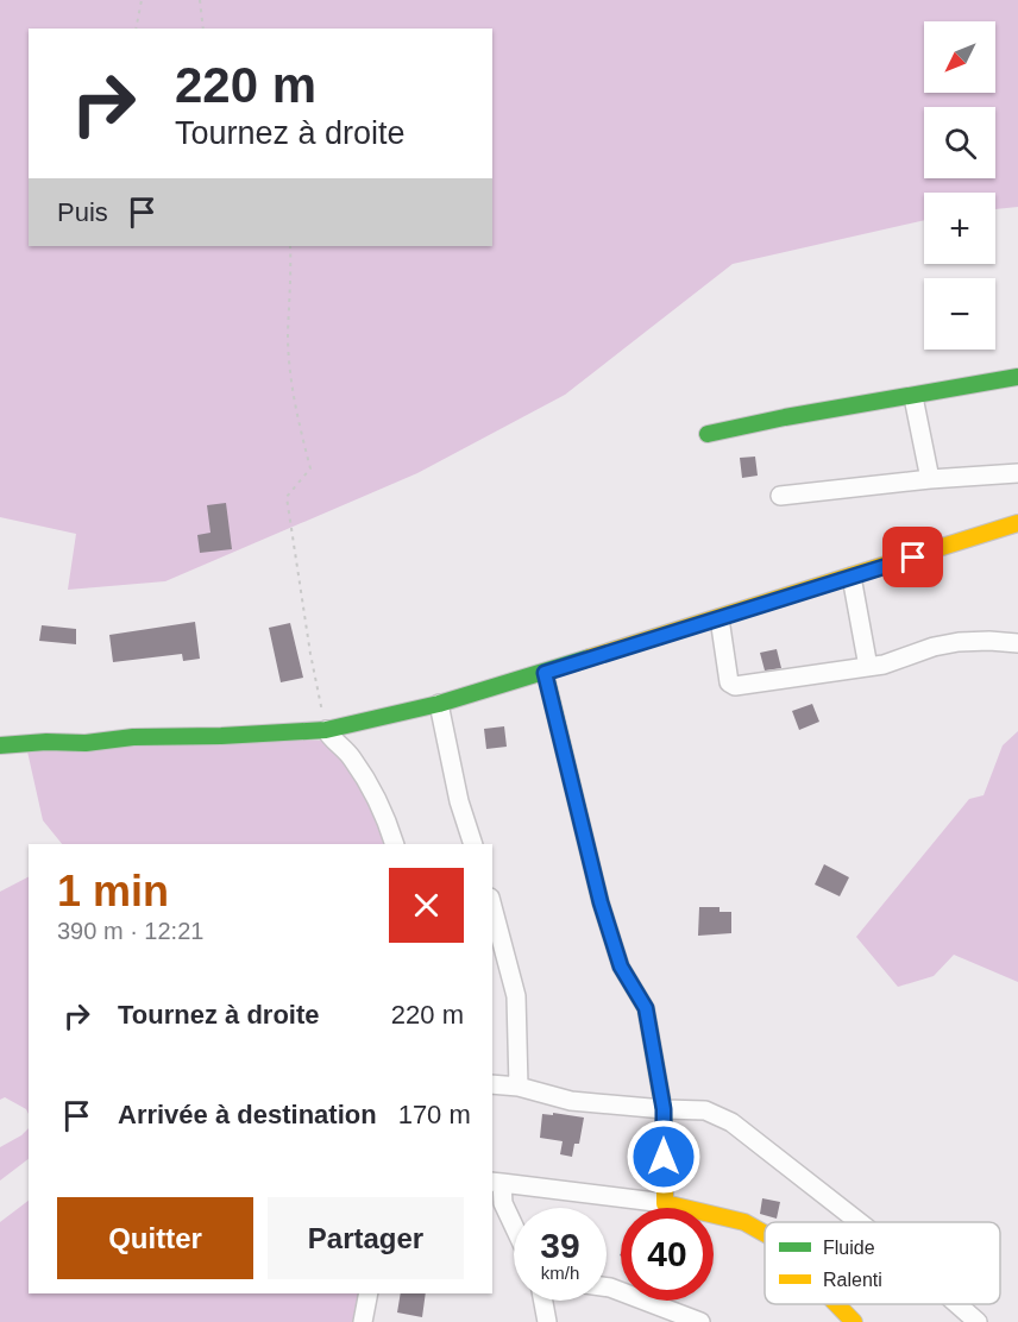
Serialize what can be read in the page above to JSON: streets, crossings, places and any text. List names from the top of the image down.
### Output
{
  "legend": ["Fluide", "Ralenti"],
  "north": "bottom left",
  "page": {
    "map_buttons": ["+", "−"],
    "turn": ["220 m", "Tournez à droite"],
    "then": "Puis",
    "heading": ["1 min", "390 m · 12:21"],
    "list": [
      {
        "name": "Tournez à droite",
        "value": "220 m"
      },
      {
        "name": "Arrivée à destination",
        "value": "170 m"
      }
    ],
    "buttons": ["Quitter", "Partager"],
    "speed": "39 km/h",
    "limit": "40"
  }
}
